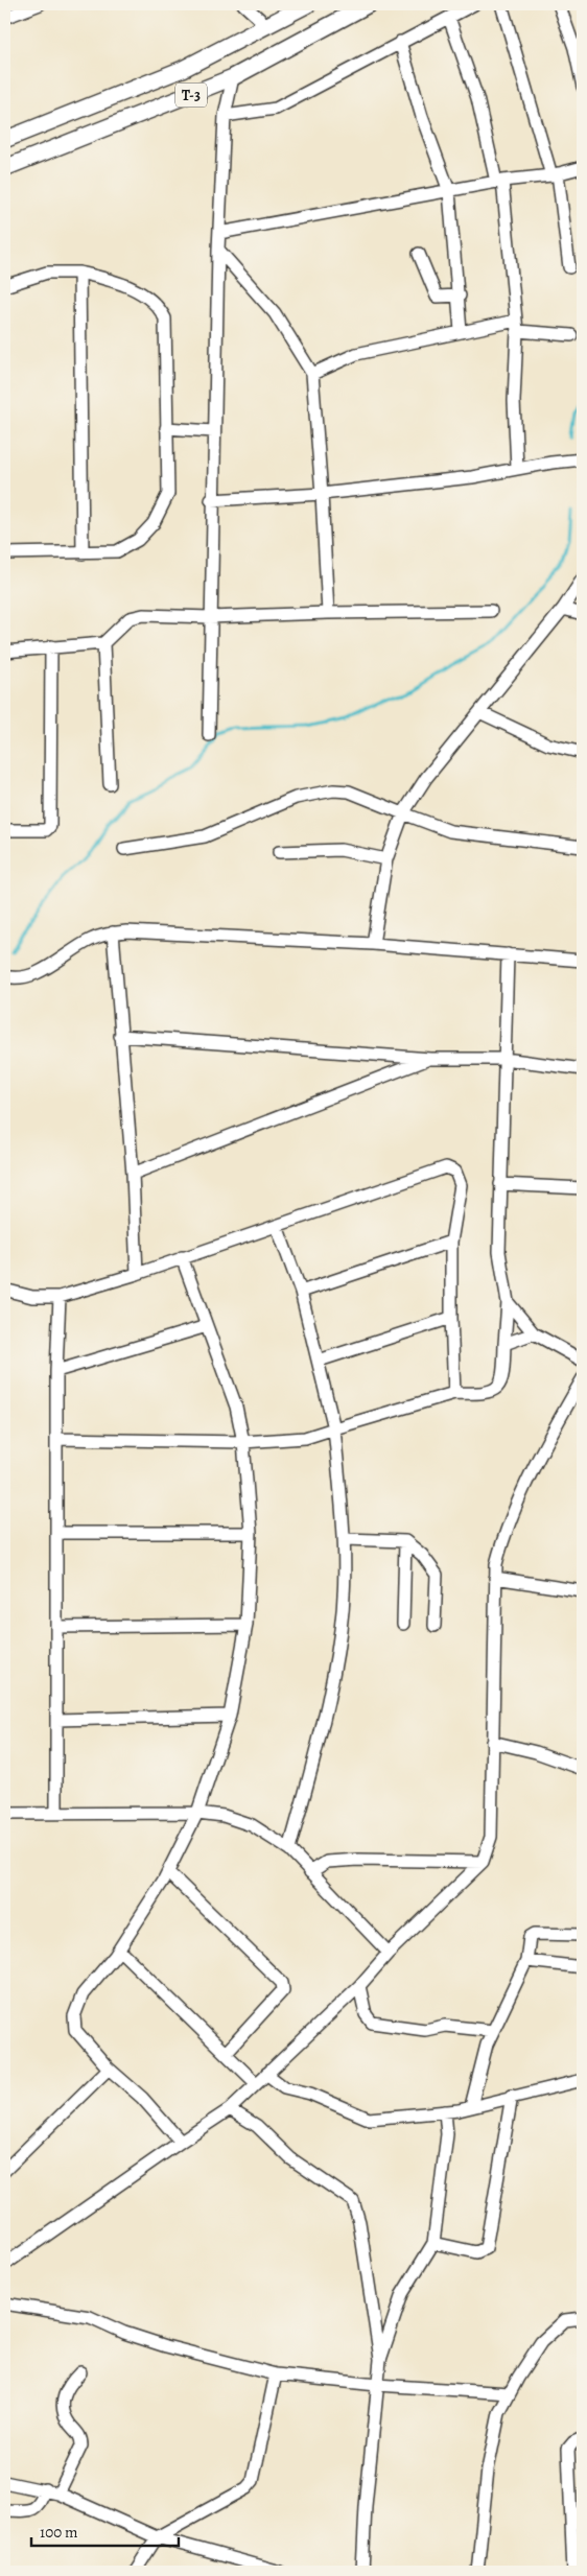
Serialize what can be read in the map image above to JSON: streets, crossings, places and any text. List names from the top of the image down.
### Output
{
  "streets": {
    "main road": ["T-3"]
  },
  "scale_bar": "100 m"
}
